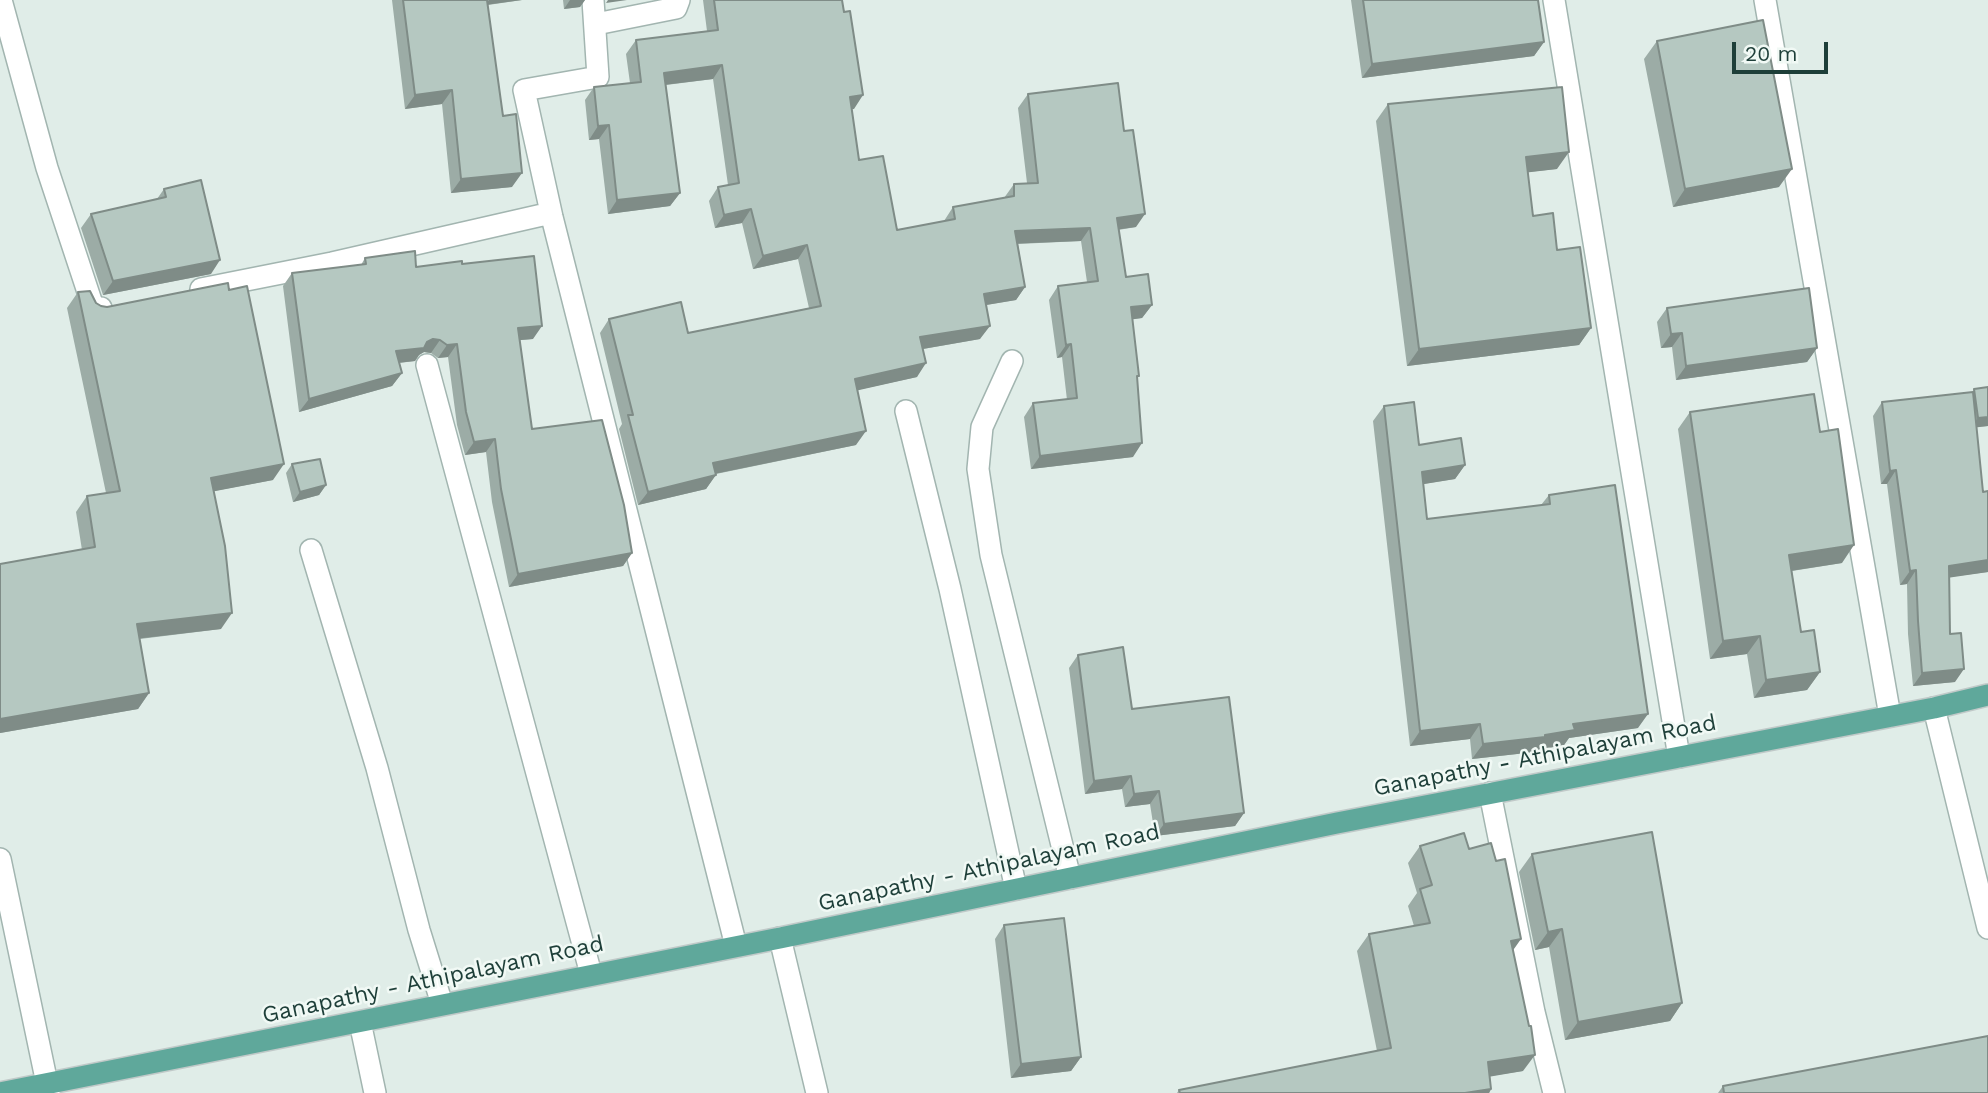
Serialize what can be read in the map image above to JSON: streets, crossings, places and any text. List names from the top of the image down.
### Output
{
  "streets": {
    "main road": ["Ganapathy - Athipalayam Road"]
  },
  "scale_bar": "20 m"
}
